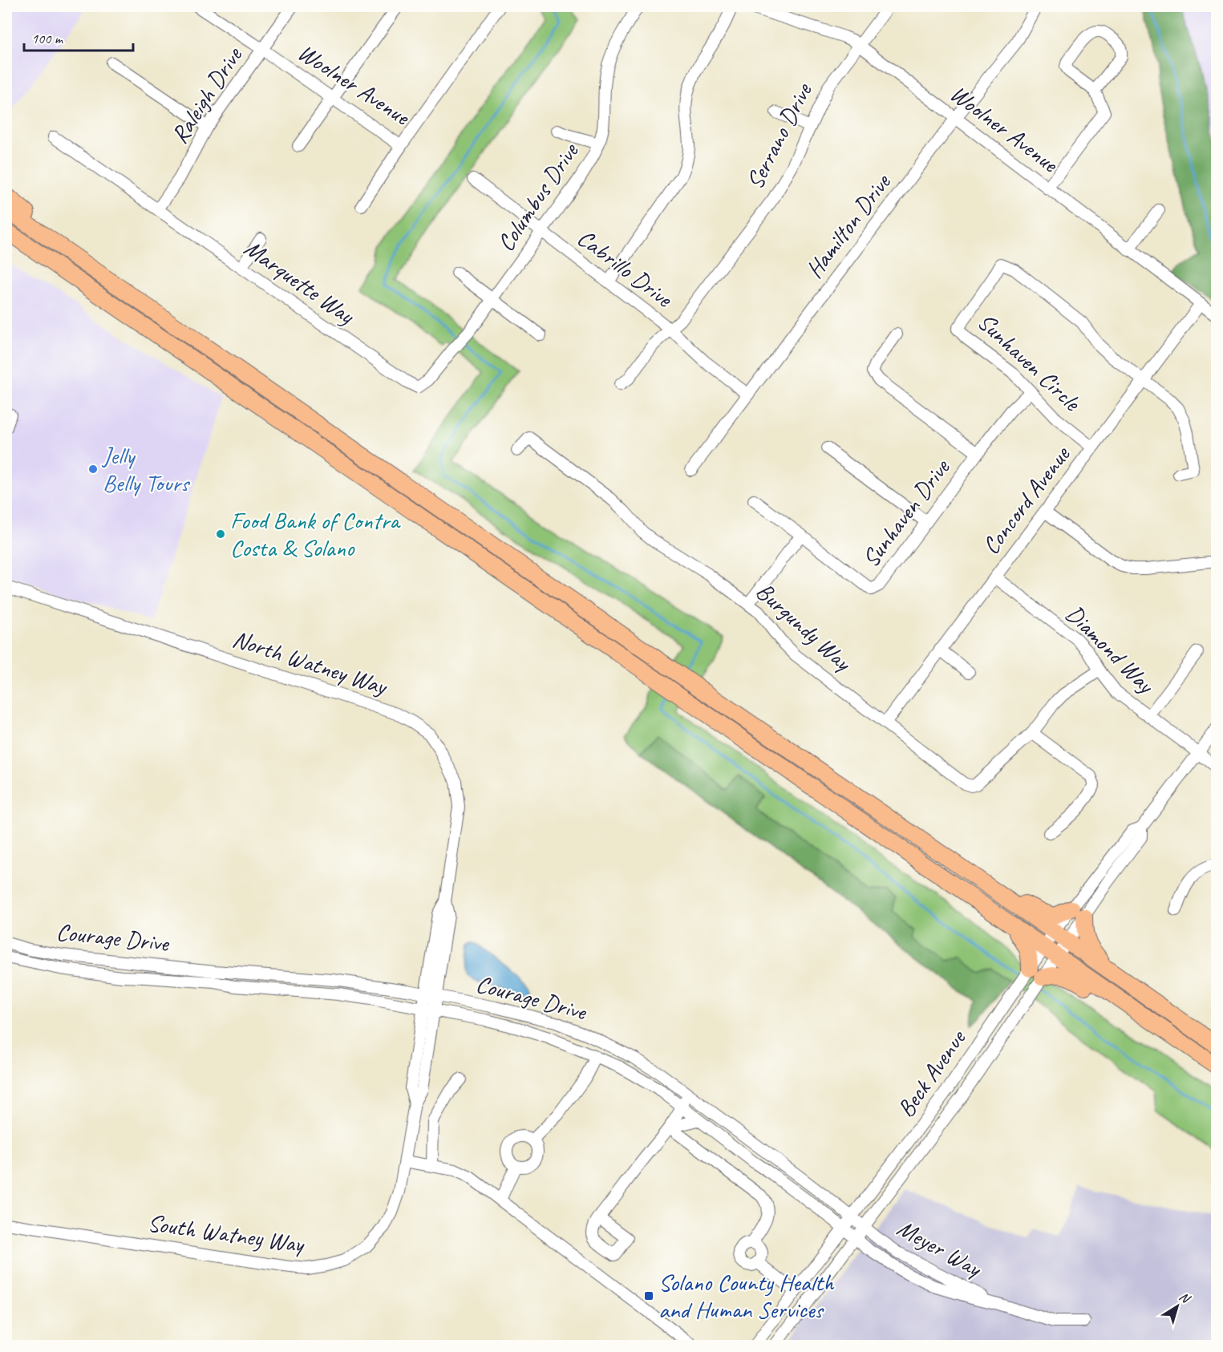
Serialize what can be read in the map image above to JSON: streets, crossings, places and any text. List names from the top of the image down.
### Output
{
  "streets": {
    "street": [
      "Woolner Avenue",
      "Raleigh Drive",
      "Serrano Drive",
      "Columbus Drive",
      "Hamilton Drive",
      "Cabrillo Drive",
      "Marquette Way",
      "Sunhaven Circle",
      "Concord Avenue",
      "Sunhaven Drive",
      "Burgundy Way",
      "Diamond Way",
      "North Watney Way",
      "Courage Drive",
      "Beck Avenue",
      "South Watney Way",
      "Meyer Way"
    ]
  },
  "crossings": [
    ["Woolner Avenue", "Raleigh Drive"],
    ["Woolner Avenue", "Serrano Drive"],
    ["Woolner Avenue", "Hamilton Drive"],
    ["Woolner Avenue", "Concord Avenue"],
    ["Raleigh Drive", "Marquette Way"],
    ["Serrano Drive", "Cabrillo Drive"],
    ["Columbus Drive", "Cabrillo Drive"],
    ["Columbus Drive", "Marquette Way"],
    ["Hamilton Drive", "Cabrillo Drive"],
    ["Sunhaven Circle", "Concord Avenue"],
    ["Sunhaven Circle", "Sunhaven Drive"],
    ["Concord Avenue", "Burgundy Way"],
    ["Concord Avenue", "Diamond Way"],
    ["Burgundy Way", "Diamond Way"],
    ["Diamond Way", "Beck Avenue"],
    ["North Watney Way", "Courage Drive"],
    ["North Watney Way", "South Watney Way"],
    ["Courage Drive", "Beck Avenue"],
    ["Courage Drive", "South Watney Way"],
    ["Courage Drive", "Meyer Way"],
    ["Beck Avenue", "Meyer Way"]
  ],
  "places": {
    "other": ["Jelly Belly Tours", "Food Bank of Contra Costa & Solano"],
    "transit": ["Solano County Health and Human Services"]
  },
  "scale_bar": "100 m",
  "north": "top right"
}
